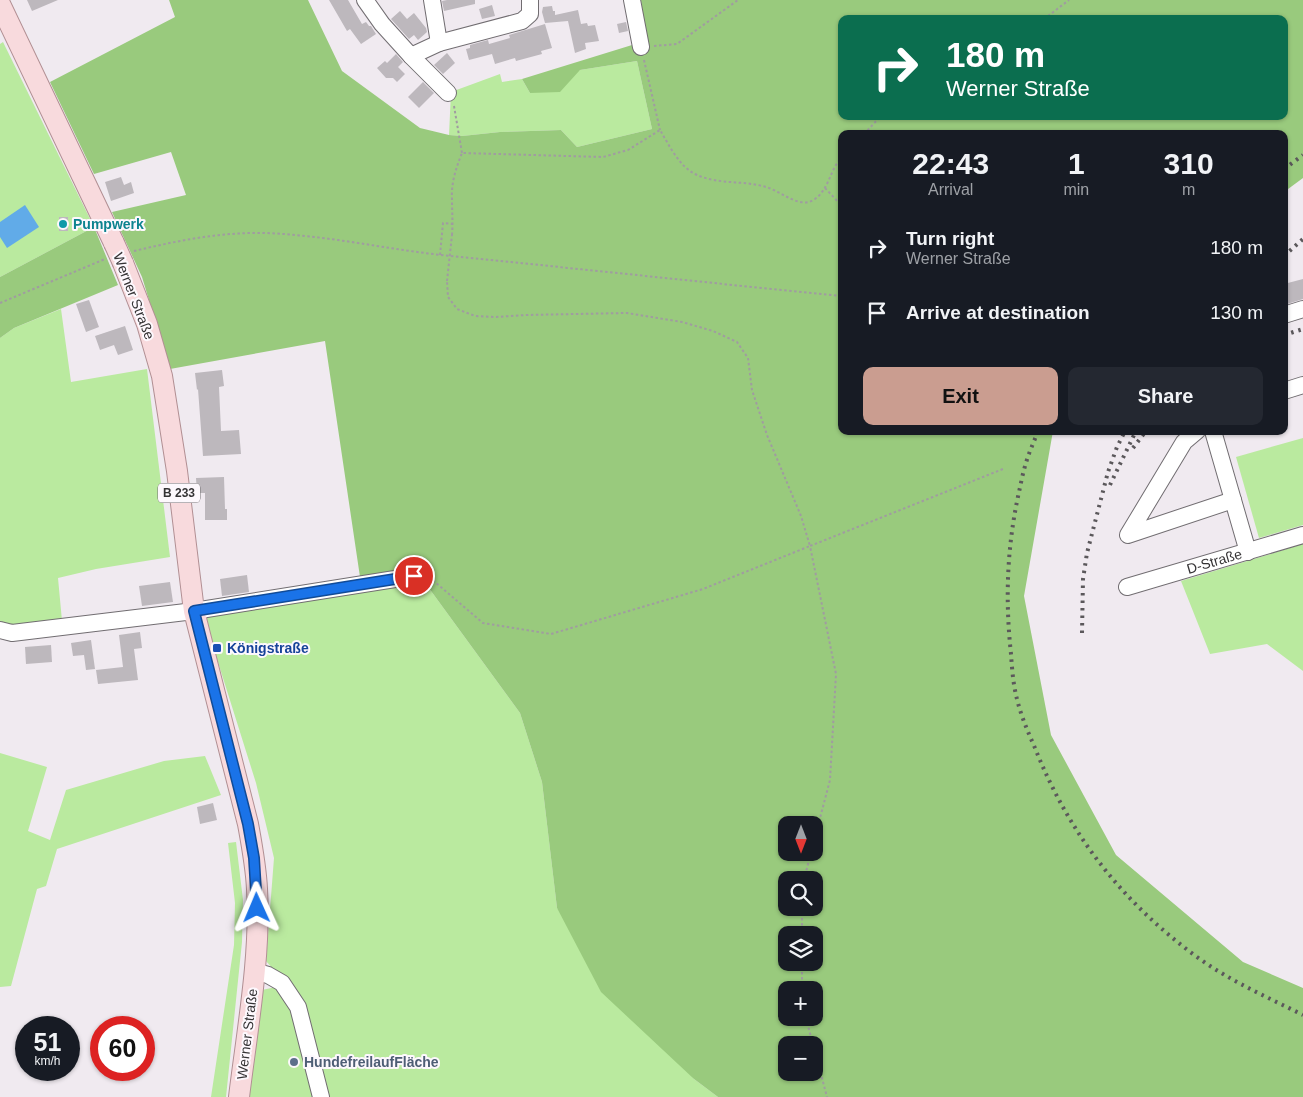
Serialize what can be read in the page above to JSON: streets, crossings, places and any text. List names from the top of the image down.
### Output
{
  "streets": {
    "main road": ["Werner Straße", "B 233"],
    "street": ["D-Straße"]
  },
  "places": {
    "other": ["Pumpwerk", "HundefreilaufFläche"],
    "transit": ["Königstraße"]
  },
  "north": "bottom",
  "page": {
    "turn": ["180 m", "Werner Straße"],
    "eta": [
      "22:43",
      "Arrival",
      "1",
      "min",
      "310",
      "m"
    ],
    "list": [
      {
        "name": "Turn right",
        "note": "Werner Straße",
        "value": "180 m"
      },
      {
        "name": "Arrive at destination",
        "value": "130 m"
      }
    ],
    "buttons": ["Exit", "Share"],
    "map_buttons": ["+", "−"],
    "speed": "51 km/h",
    "limit": "60"
  }
}
